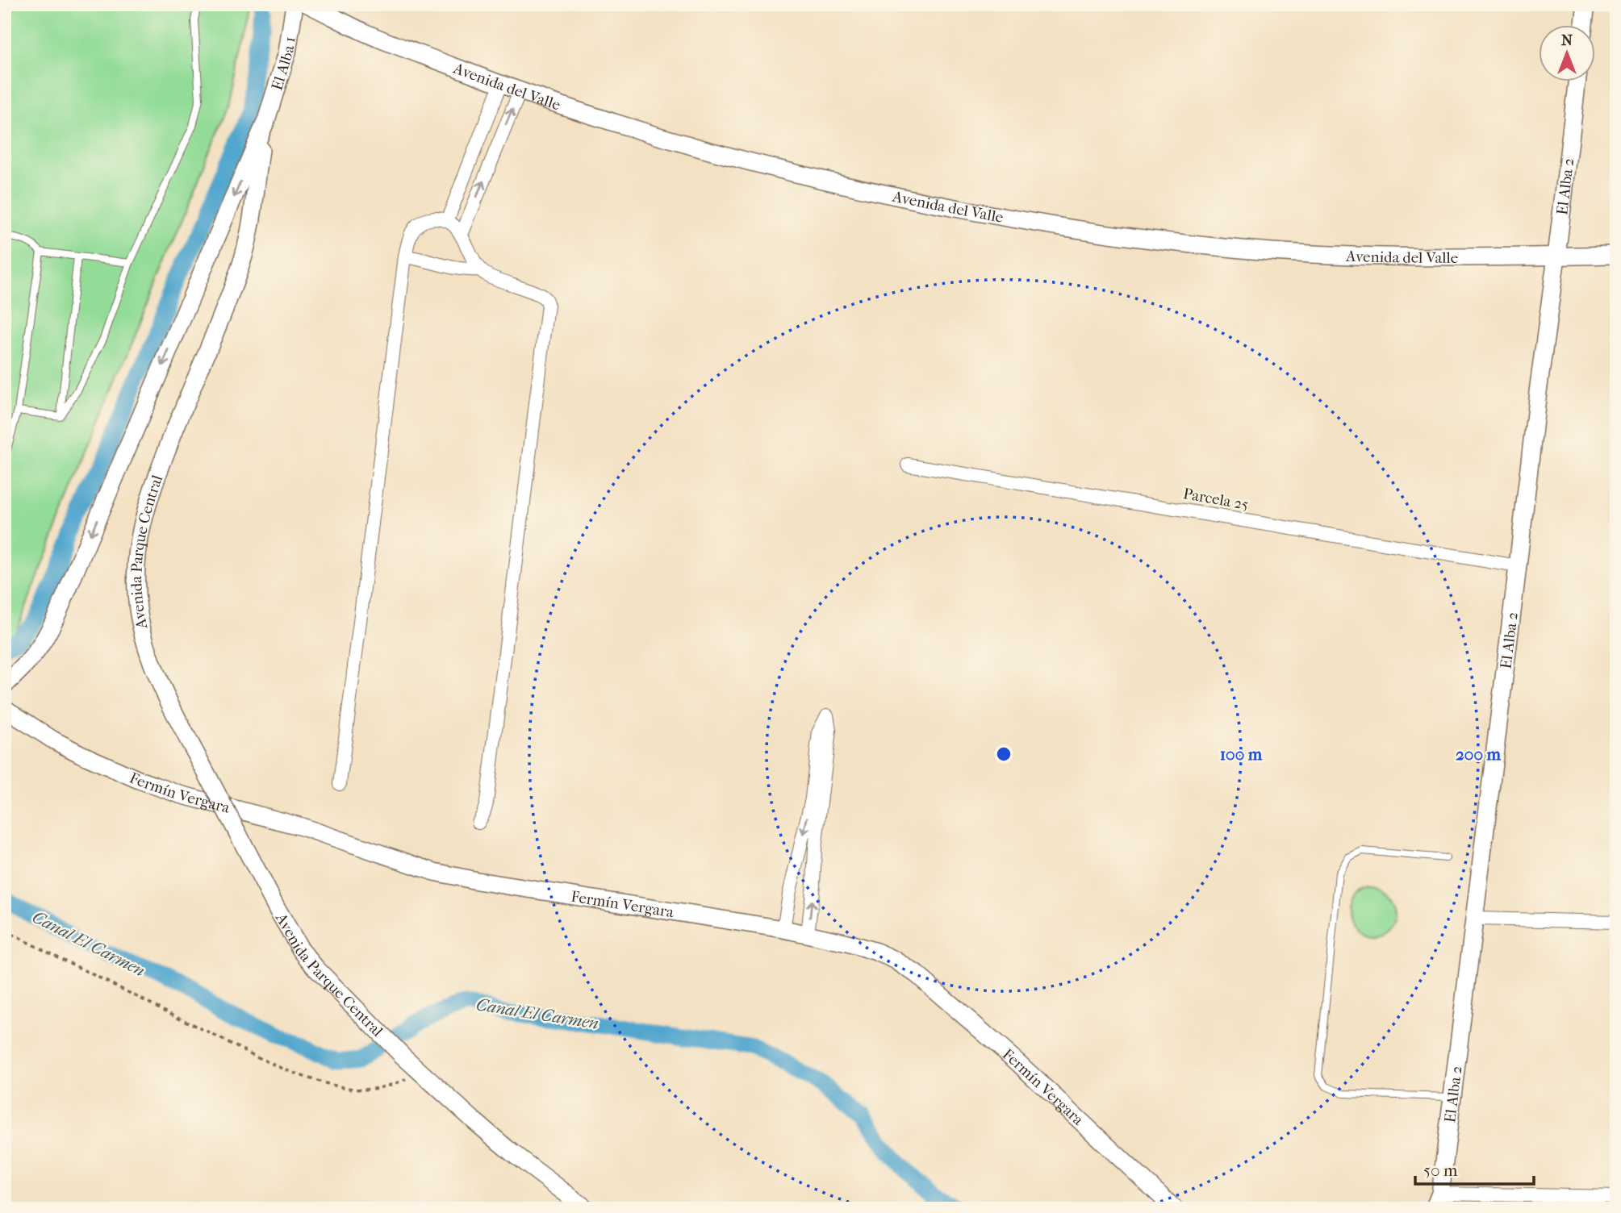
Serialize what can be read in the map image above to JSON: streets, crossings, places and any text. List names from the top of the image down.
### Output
{
  "streets": {
    "street": [
      "El Alba 1",
      "Avenida del Valle",
      "El Alba 2",
      "Parcela 25",
      "Avenida Parque Central",
      "Fermín Vergara"
    ]
  },
  "crossings": [
    ["El Alba 1", "Avenida Parque Central"],
    ["Avenida del Valle", "El Alba 2"],
    ["El Alba 2", "Parcela 25"]
  ],
  "water": ["Canal El Carmen"],
  "scale_bar": "50 m",
  "north": "top",
  "rings": ["100 m", "200 m"]
}
